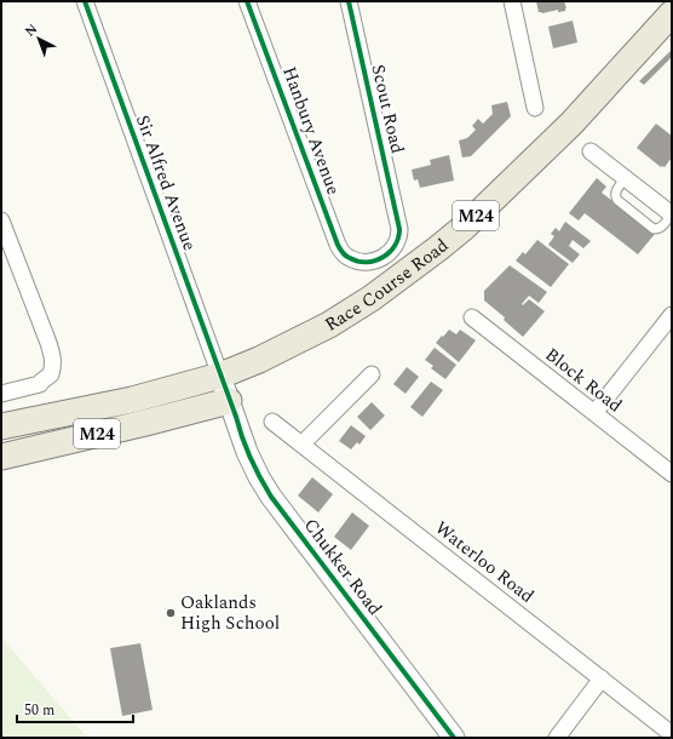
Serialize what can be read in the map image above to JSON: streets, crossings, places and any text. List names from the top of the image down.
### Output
{
  "streets": {
    "main road": ["M24", "Race Course Road"],
    "street": [
      "Scout Road",
      "Hanbury Avenue",
      "Sir Alfred Avenue",
      "Block Road",
      "Waterloo Road",
      "Chukker Road"
    ]
  },
  "crossings": [
    ["Scout Road", "Hanbury Avenue"],
    ["Sir Alfred Avenue", "M24"],
    ["Sir Alfred Avenue", "Race Course Road"],
    ["Sir Alfred Avenue", "Chukker Road"],
    ["M24", "Race Course Road"],
    ["M24", "Chukker Road"],
    ["Race Course Road", "Chukker Road"]
  ],
  "places": ["Oaklands High School"],
  "scale_bar": "50 m",
  "north": "top left"
}
